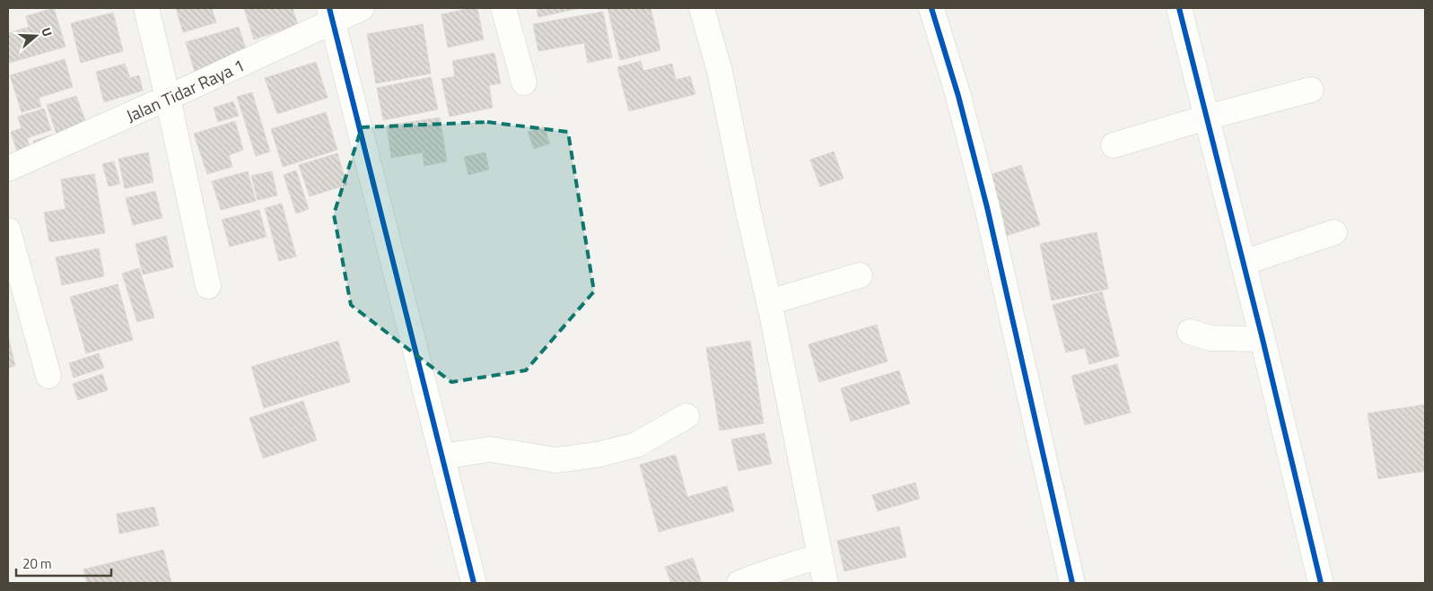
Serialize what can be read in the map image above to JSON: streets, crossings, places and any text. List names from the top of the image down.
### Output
{
  "streets": {
    "street": ["Jalan Tidar Raya 1"]
  },
  "scale_bar": "20 m",
  "north": "right"
}
